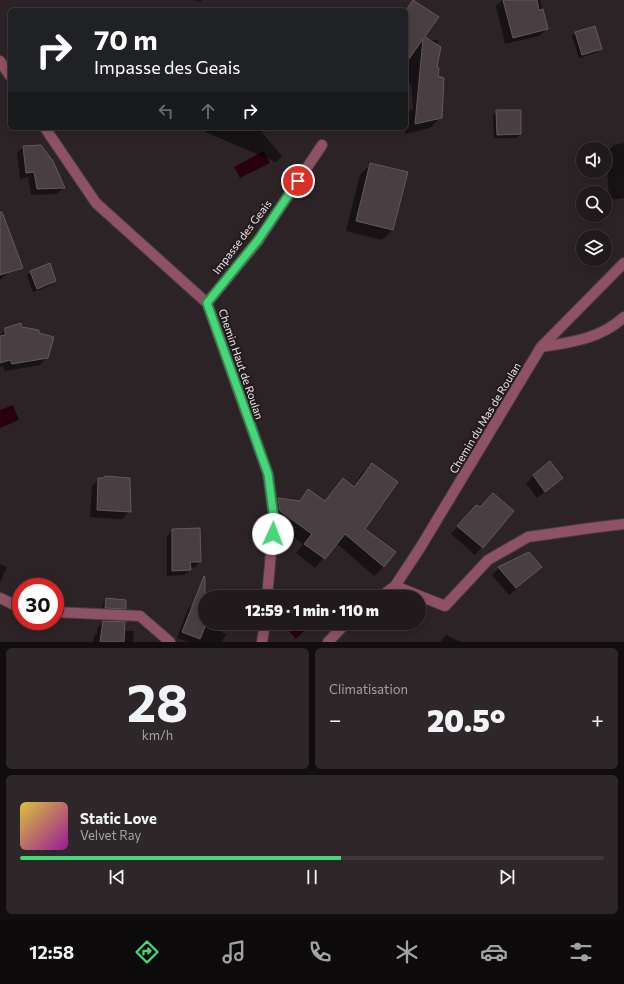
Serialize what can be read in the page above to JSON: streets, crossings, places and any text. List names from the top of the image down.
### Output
{
  "streets": {
    "street": ["Impasse des Geais", "Chemin Haut de Roulan", "Chemin du Mas de Roulan"]
  },
  "crossings": [
    ["Impasse des Geais", "Chemin Haut de Roulan"]
  ],
  "page": {
    "turn": ["70 m", "Impasse des Geais"],
    "limit": "30",
    "trip": "12:59 · 1 min · 110 m",
    "tile": [
      ["28", "km/h"],
      "Climatisation"
    ],
    "heat": ["−", "20.5°", "+"],
    "song": ["Static Love", "Velvet Ray"],
    "tabs": "12:58"
  }
}
